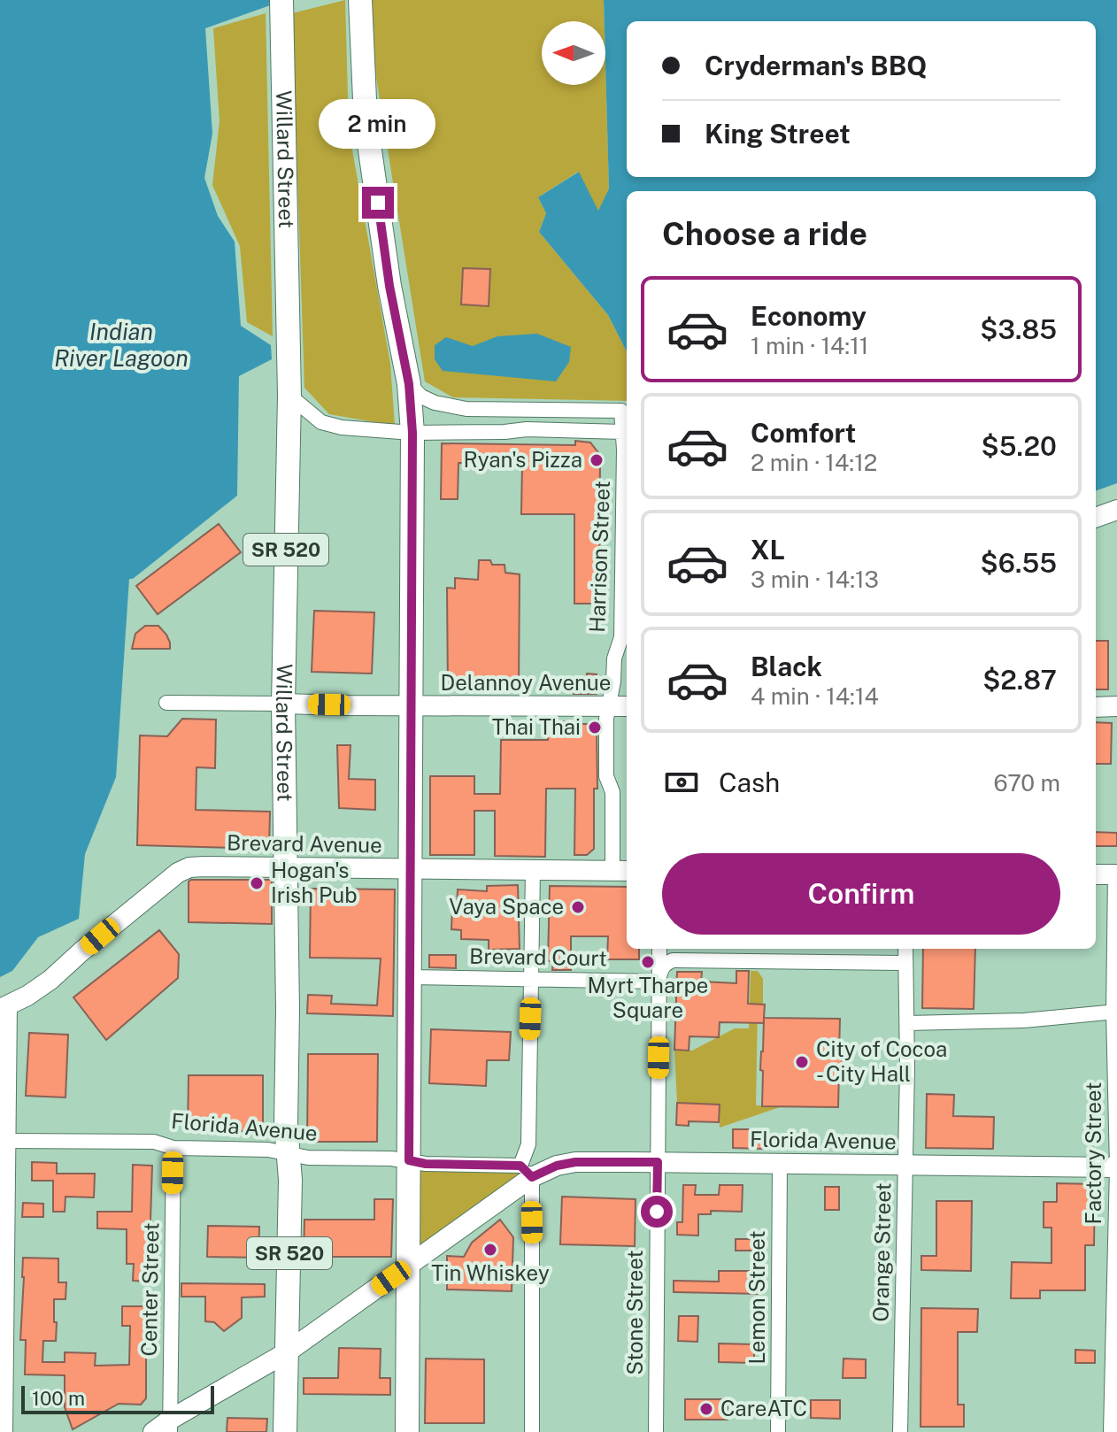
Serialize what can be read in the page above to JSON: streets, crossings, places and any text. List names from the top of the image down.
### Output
{
  "streets": {
    "main road": ["Willard Street", "SR 520"],
    "street": [
      "Harrison Street",
      "Delannoy Avenue",
      "Brevard Avenue",
      "Brevard Court",
      "Florida Avenue",
      "Factory Street",
      "Orange Street",
      "Center Street",
      "Lemon Street",
      "Stone Street"
    ]
  },
  "crossings": [
    ["Willard Street", "Delannoy Avenue"],
    ["Willard Street", "Brevard Avenue"],
    ["Willard Street", "Florida Avenue"],
    ["Harrison Street", "Delannoy Avenue"],
    ["Harrison Street", "Brevard Avenue"],
    ["Brevard Court", "Stone Street"],
    ["Florida Avenue", "Factory Street"],
    ["Florida Avenue", "Orange Street"],
    ["Florida Avenue", "Center Street"],
    ["Florida Avenue", "Lemon Street"],
    ["Florida Avenue", "Stone Street"]
  ],
  "water": ["Indian River Lagoon"],
  "places": [
    "Ryan's Pizza",
    "Thai Thai",
    "Hogan's Irish Pub",
    "Vaya Space",
    "Myrt Tharpe Square",
    "City of Cocoa - City Hall",
    "Tin Whiskey",
    "CareATC"
  ],
  "scale_bar": "100 m",
  "north": "left",
  "page": {
    "banner": ["Cryderman's BBQ", "King Street"],
    "bubble": "2 min",
    "heading": "Choose a ride",
    "list": [
      {
        "name": "Economy",
        "note": "1 min · 14:11",
        "value": "$3.85"
      },
      {
        "name": "Comfort",
        "note": "2 min · 14:12",
        "value": "$5.20"
      },
      {
        "name": "XL",
        "note": "3 min · 14:13",
        "value": "$6.55"
      },
      {
        "name": "Black",
        "note": "4 min · 14:14",
        "value": "$2.87"
      }
    ],
    "pay": ["Cash", "670 m"],
    "buttons": "Confirm",
    "scale": "100 m"
  }
}
